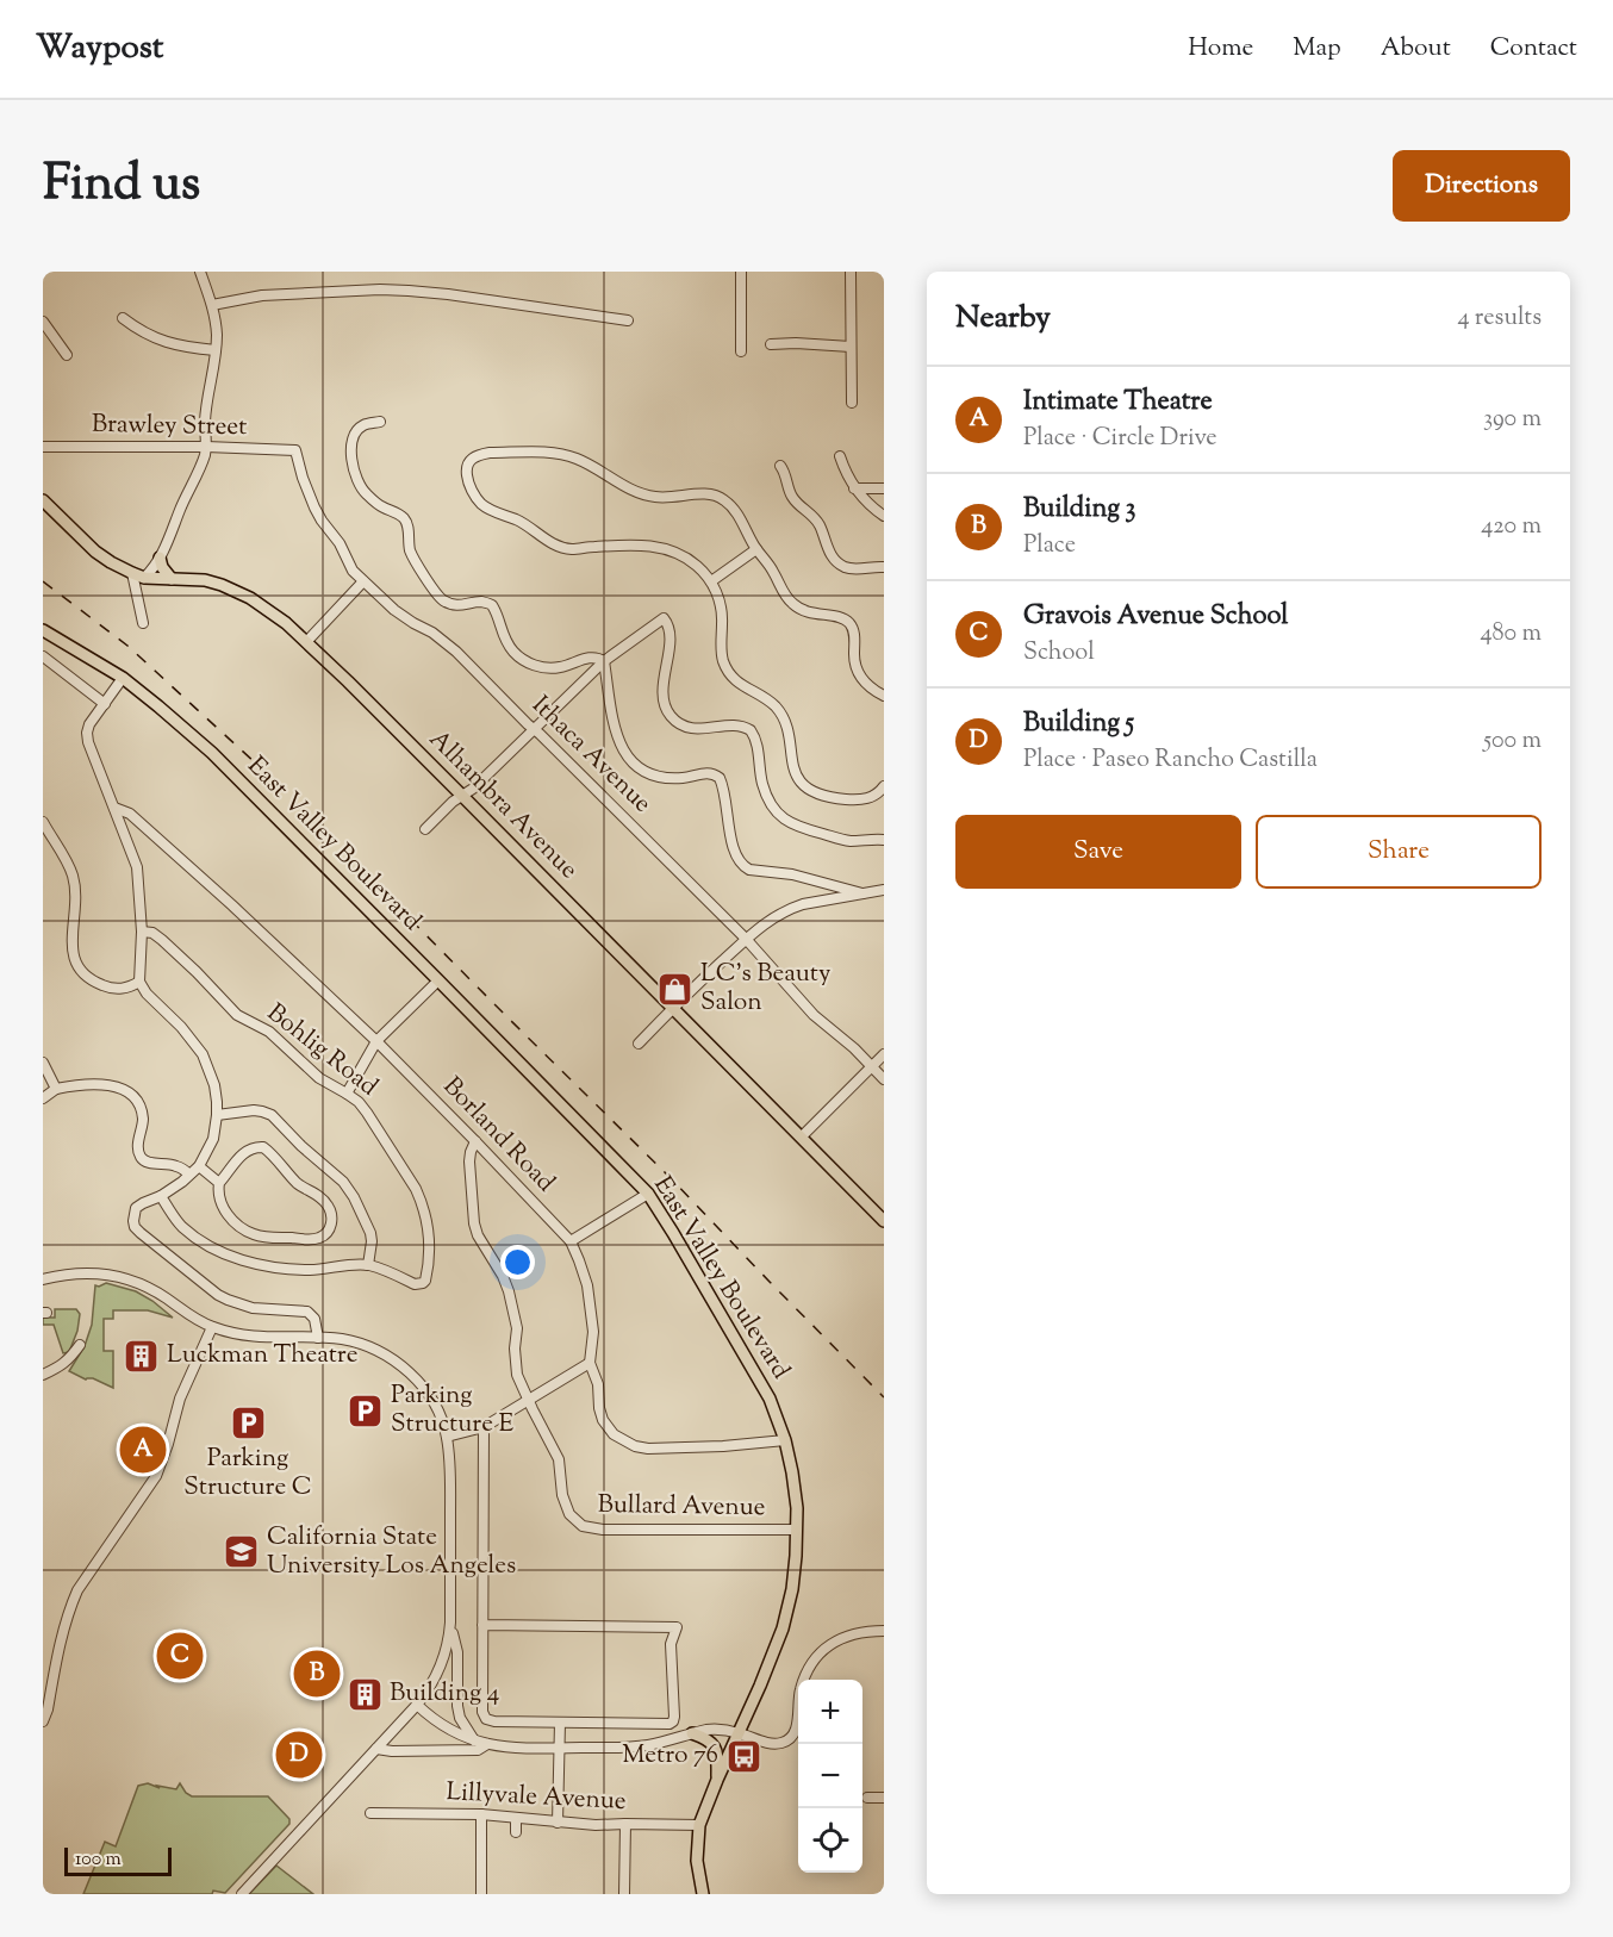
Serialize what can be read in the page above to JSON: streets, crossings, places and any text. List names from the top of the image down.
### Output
{
  "streets": {
    "main road": ["Alhambra Avenue", "East Valley Boulevard"],
    "street": [
      "Brawley Street",
      "Ithaca Avenue",
      "Bohlig Road",
      "Borland Road",
      "Bullard Avenue",
      "Lillyvale Avenue"
    ]
  },
  "crossings": [
    ["Brawley Street", "Ithaca Avenue"],
    ["East Valley Boulevard", "Borland Road"],
    ["East Valley Boulevard", "Bullard Avenue"],
    ["East Valley Boulevard", "Lillyvale Avenue"]
  ],
  "places": {
    "shop": ["LC's Beauty Salon"],
    "building": ["Luckman Theatre", "Building 4"],
    "parking": ["Parking Structure E", "Parking Structure C"],
    "school or university": ["California State University Los Angeles"],
    "bus stop": ["Metro 76"]
  },
  "scale_bar": "100 m",
  "page": {
    "header": "Waypost",
    "nav": [
      "Home",
      "Map",
      "About",
      "Contact"
    ],
    "title": "Find us",
    "buttons": [
      "Directions",
      ["Save", "Share"]
    ],
    "heading": ["Nearby", "4 results"],
    "list": [
      {
        "mark": "A",
        "name": "Intimate Theatre",
        "note": "Place · Circle Drive",
        "value": "390 m"
      },
      {
        "mark": "B",
        "name": "Building 3",
        "note": "Place",
        "value": "420 m"
      },
      {
        "mark": "C",
        "name": "Gravois Avenue School",
        "note": "School",
        "value": "480 m"
      },
      {
        "mark": "D",
        "name": "Building 5",
        "note": "Place · Paseo Rancho Castilla",
        "value": "500 m"
      }
    ],
    "pins": [
      "A",
      "C",
      "B",
      "D"
    ],
    "map_buttons": ["+", "−"],
    "scale": "100 m"
  }
}
